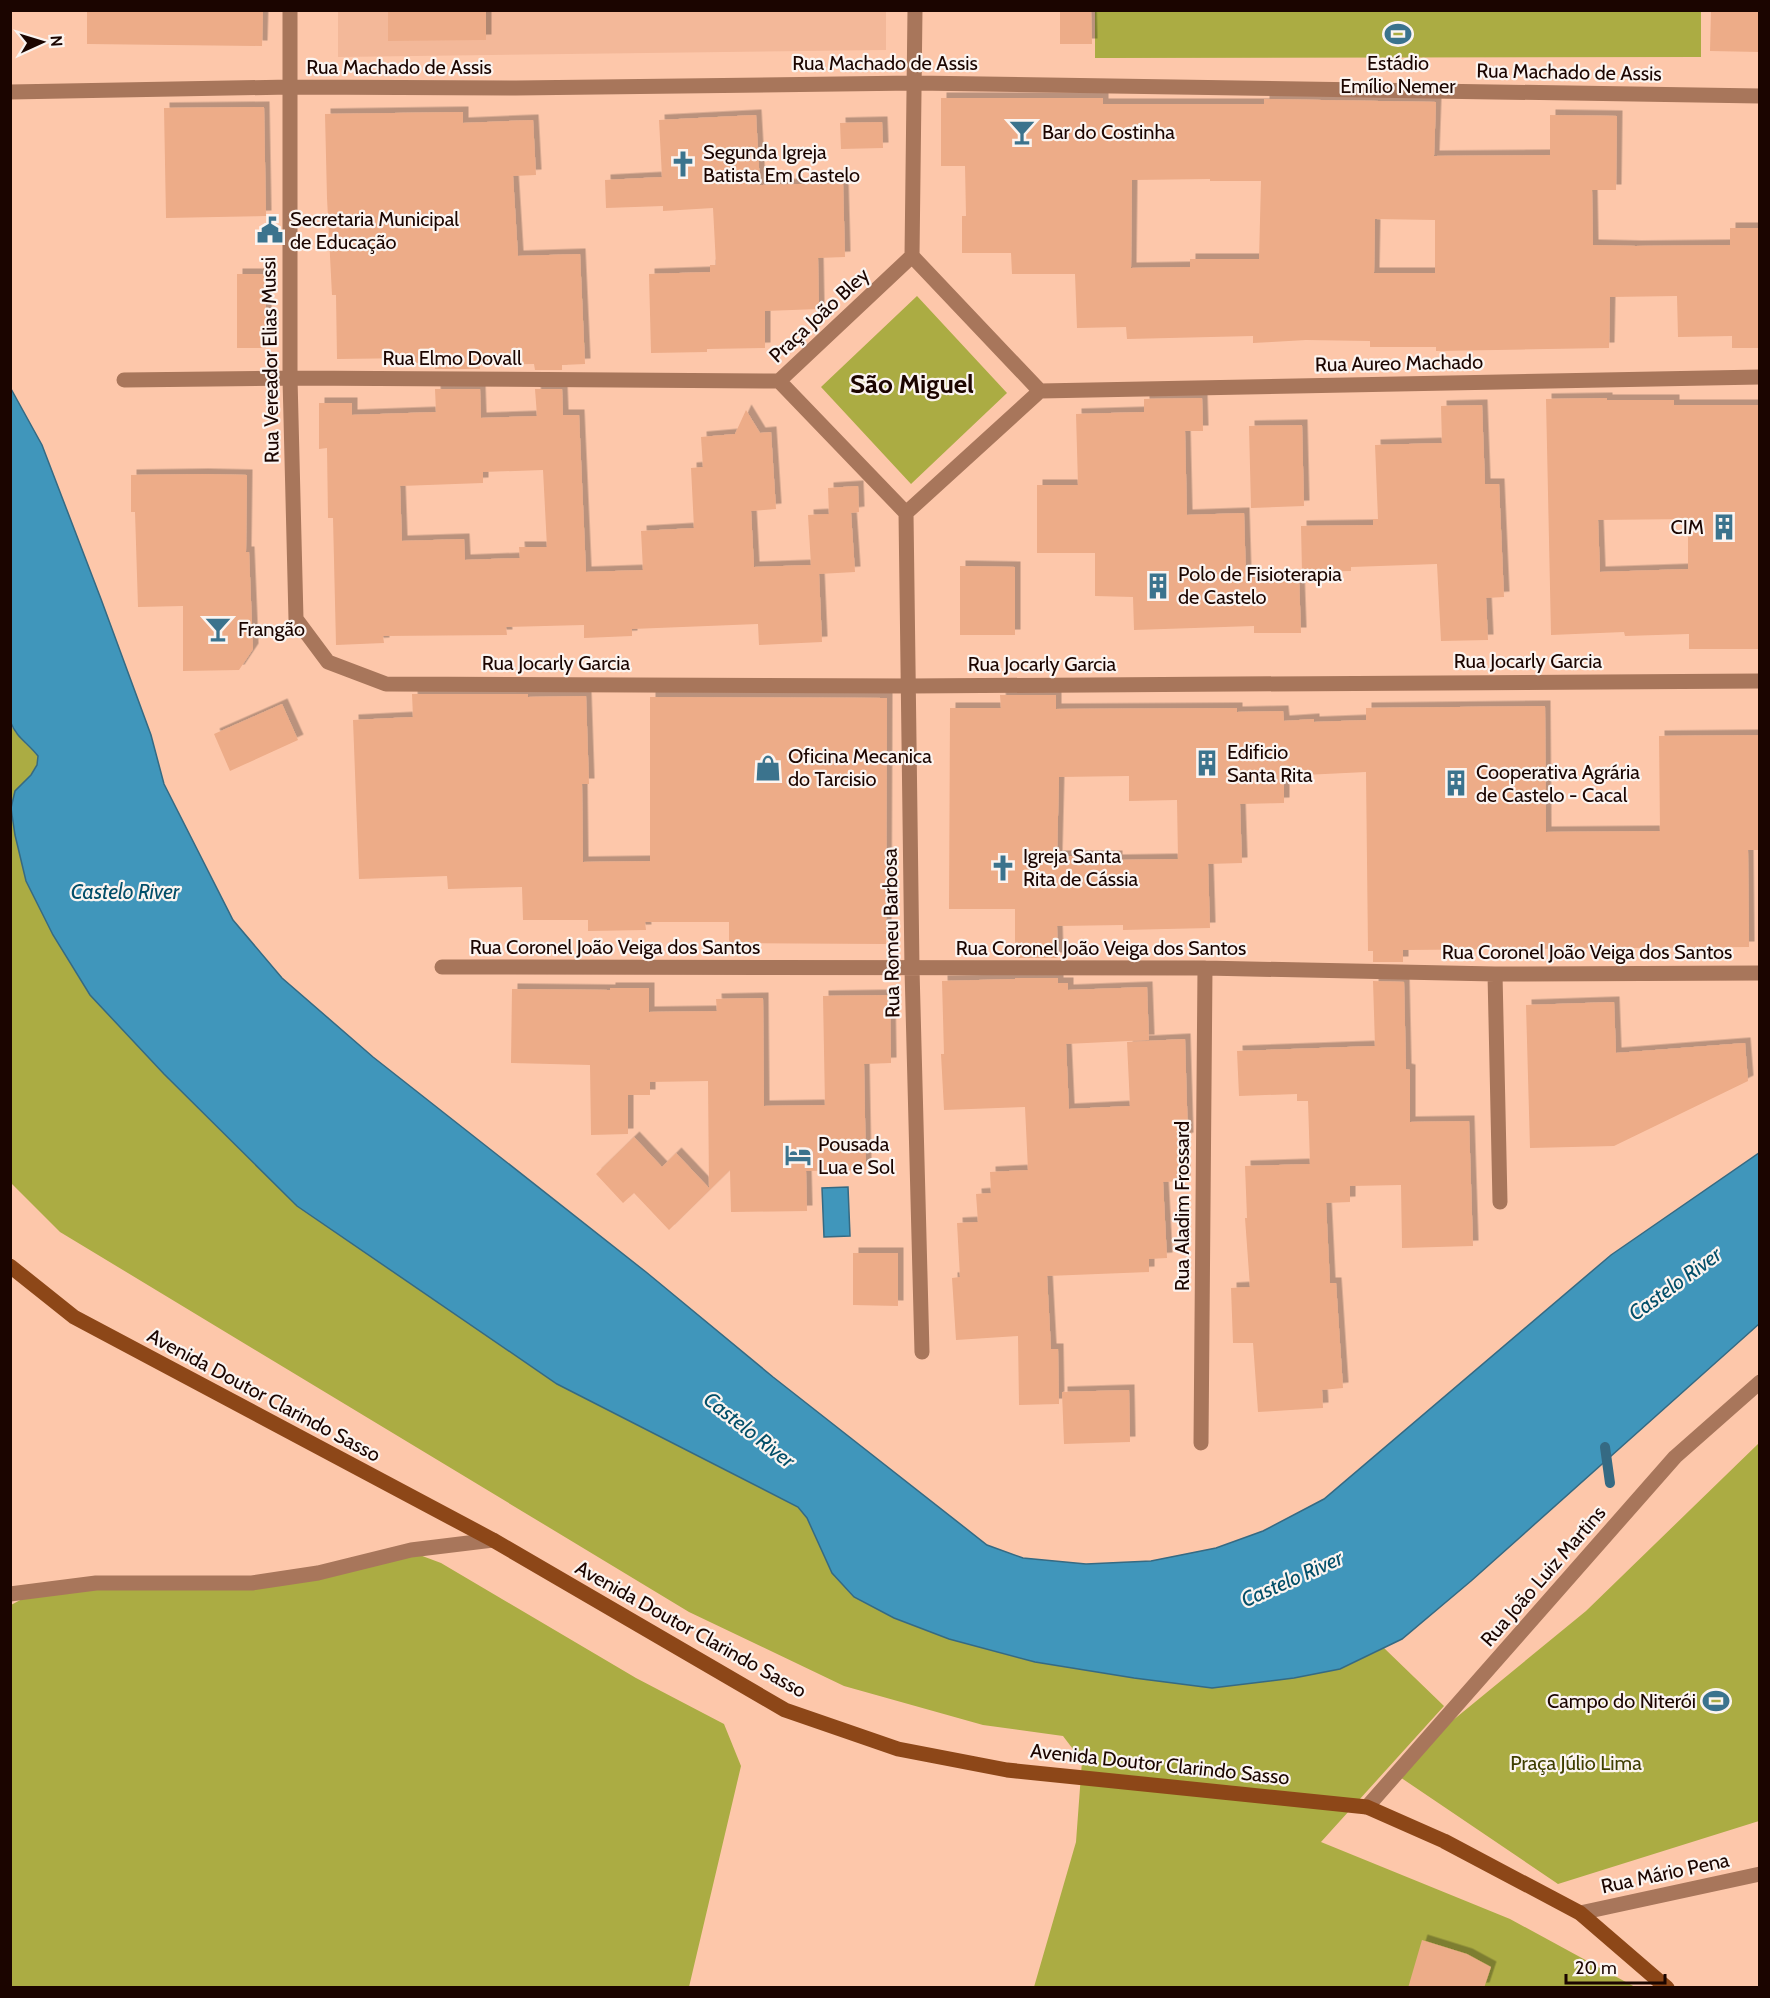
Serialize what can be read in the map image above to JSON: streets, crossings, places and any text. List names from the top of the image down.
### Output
{
  "streets": {
    "main road": ["Avenida Doutor Clarindo Sasso"],
    "street": [
      "Rua Machado de Assis",
      "Praça João Bley",
      "Rua Elmo Dovall",
      "Rua Vereador Elias Mussi",
      "Rua Aureo Machado",
      "Rua Jocarly Garcia",
      "Rua Romeu Barbosa",
      "Rua Coronel João Veiga dos Santos",
      "Rua Aladim Frossard",
      "Rua João Luiz Martins",
      "Rua Mário Pena"
    ]
  },
  "crossings": [
    ["Rua Machado de Assis", "Rua Vereador Elias Mussi"],
    ["Praça João Bley", "Rua Elmo Dovall"],
    ["Praça João Bley", "Rua Romeu Barbosa"],
    ["Rua Elmo Dovall", "Rua Vereador Elias Mussi"],
    ["Rua Vereador Elias Mussi", "Rua Jocarly Garcia"],
    ["Rua Jocarly Garcia", "Rua Romeu Barbosa"],
    ["Rua Romeu Barbosa", "Rua Coronel João Veiga dos Santos"],
    ["Rua Coronel João Veiga dos Santos", "Rua Aladim Frossard"],
    ["Avenida Doutor Clarindo Sasso", "Rua João Luiz Martins"],
    ["Avenida Doutor Clarindo Sasso", "Rua Mário Pena"]
  ],
  "districts": ["São Miguel"],
  "water": ["Castelo River"],
  "parks": ["Praça Júlio Lima"],
  "places": {
    "sports": ["Estádio Emílio Nemer", "Campo do Niterói"],
    "bar": ["Bar do Costinha", "Frangão"],
    "church": ["Segunda Igreja Batista Em Castelo", "Igreja Santa Rita de Cássia"],
    "public building": ["Secretaria Municipal de Educação"],
    "building": [
      "CIM",
      "Polo de Fisioterapia de Castelo",
      "Edificio Santa Rita",
      "Cooperativa Agrária de Castelo - Cacal"
    ],
    "shop": ["Oficina Mecanica do Tarcisio"],
    "hotel": ["Pousada Lua e Sol"]
  },
  "scale_bar": "20 m",
  "north": "right"
}
